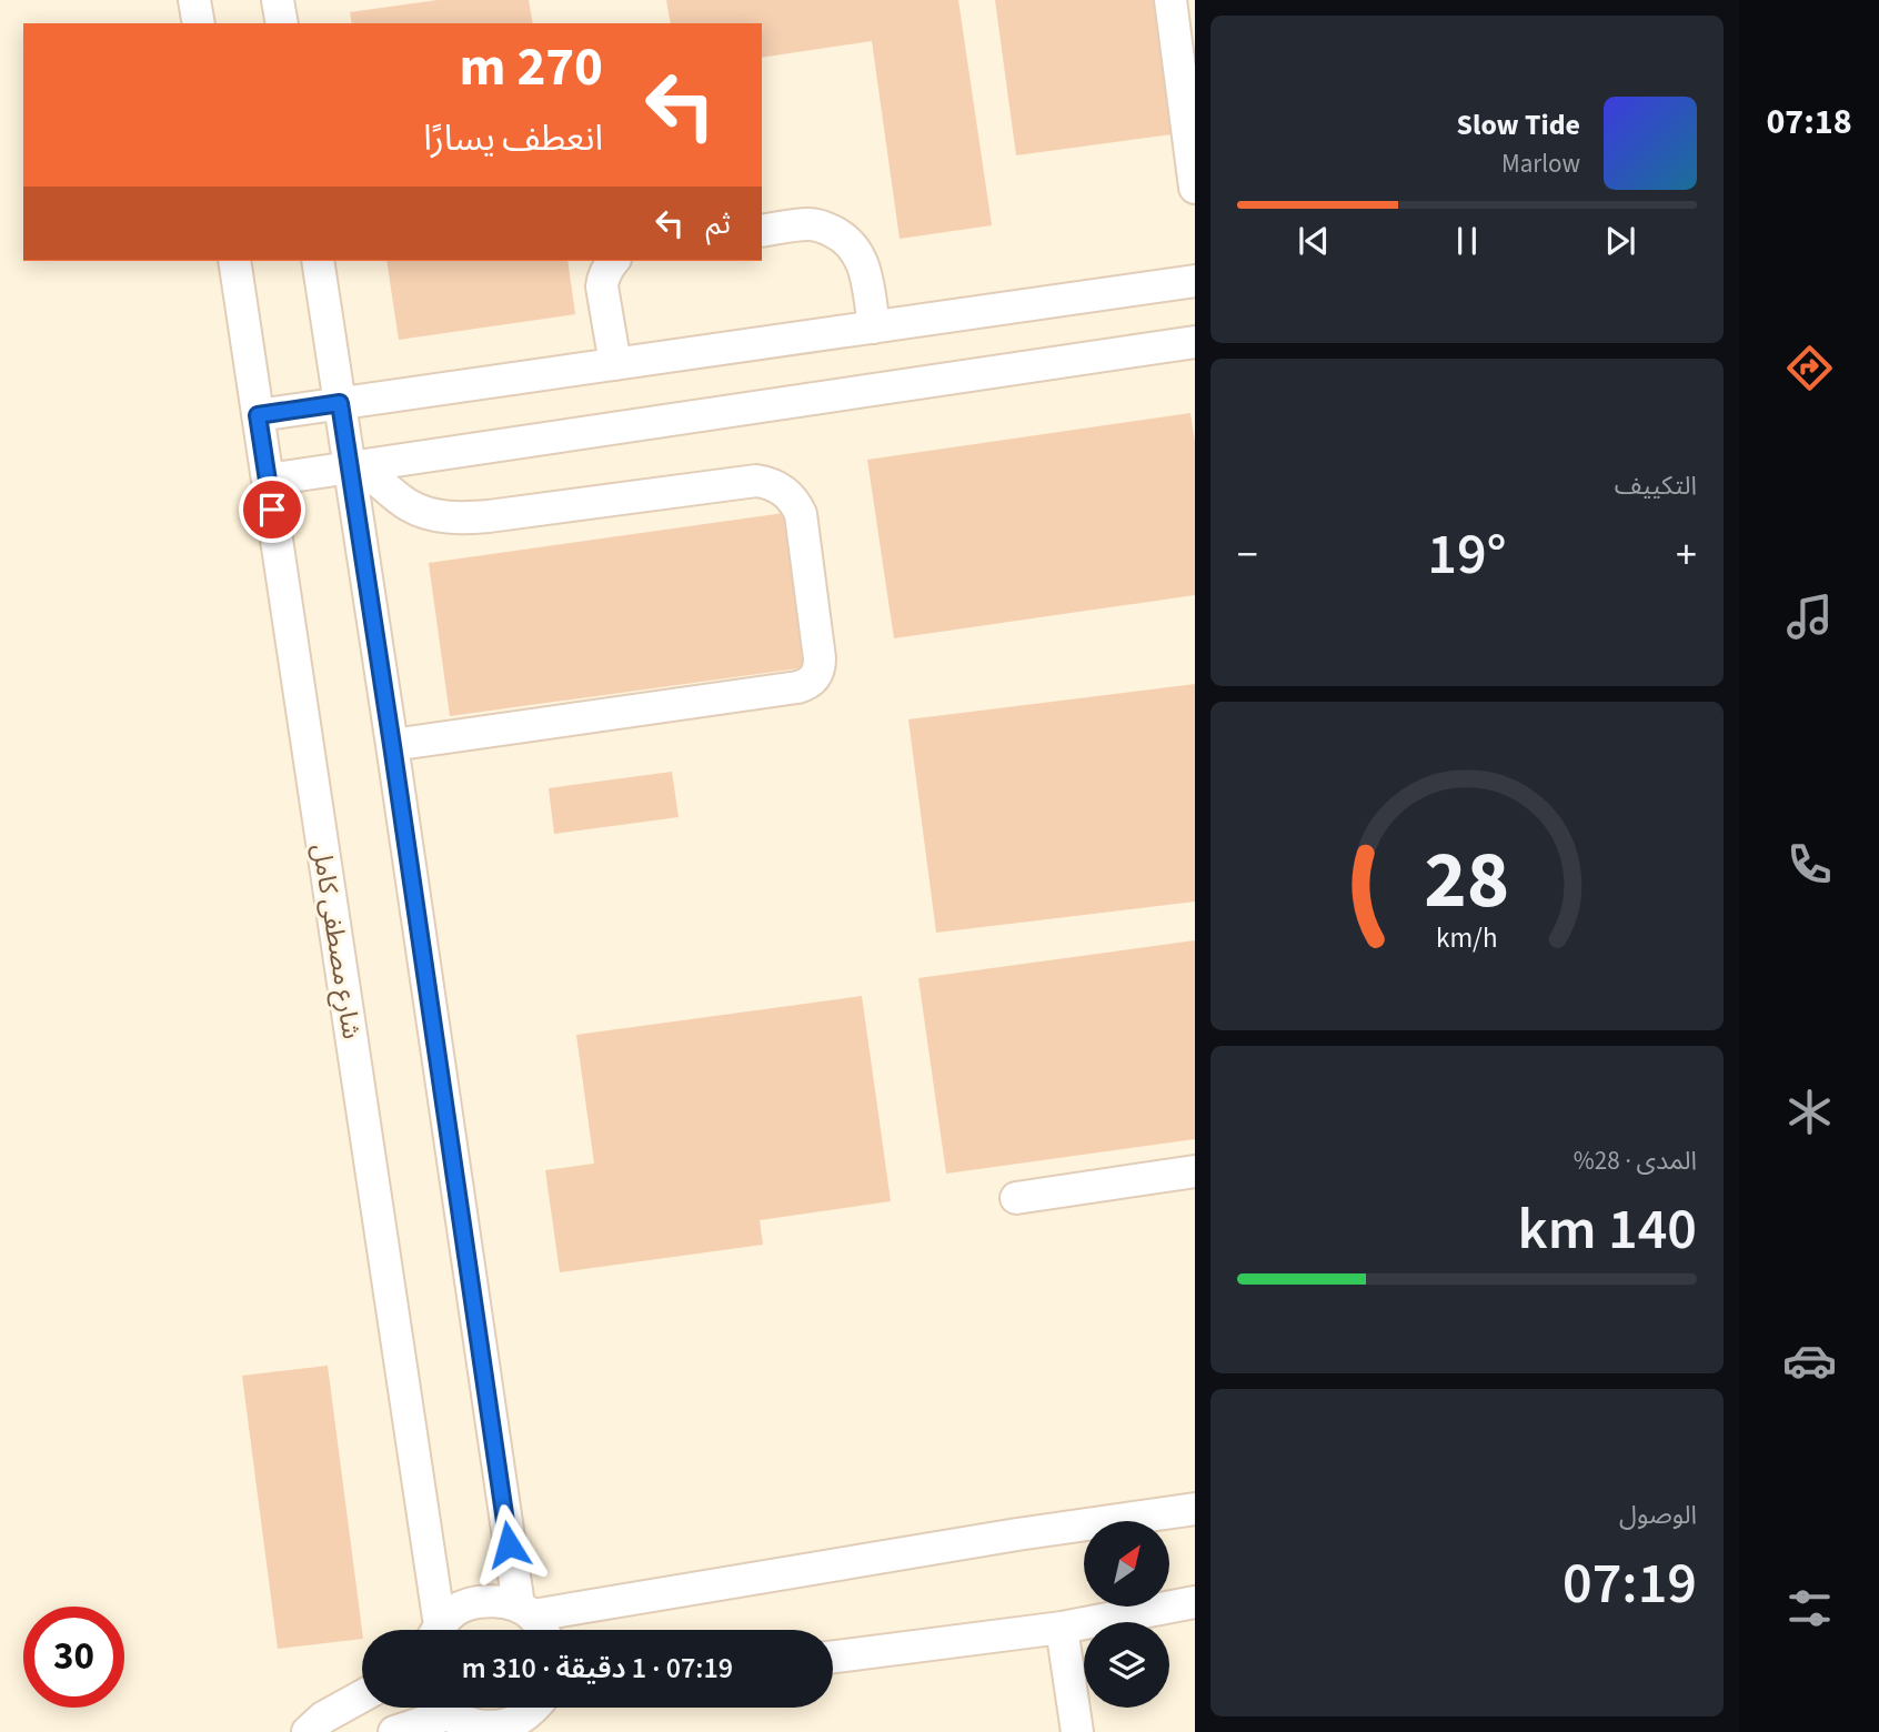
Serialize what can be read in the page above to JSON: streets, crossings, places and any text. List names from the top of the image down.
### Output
{
  "streets": {
    "street": ["شارع مصطفى كامل"]
  },
  "north": "top right",
  "page": {
    "tabs": "07:18",
    "turn": ["270 m", "انعطف يسارًا"],
    "song": ["Slow Tide", "Marlow"],
    "then": "ثم",
    "tile": [
      "التكييف",
      ["المدى · 28%", "140 km"],
      ["الوصول", "07:19"]
    ],
    "heat": ["−", "19°", "+"],
    "limit": "30",
    "trip": "07:19 · 1 دقيقة · 310 m",
    "gauge": ["28", "km/h"]
  }
}
